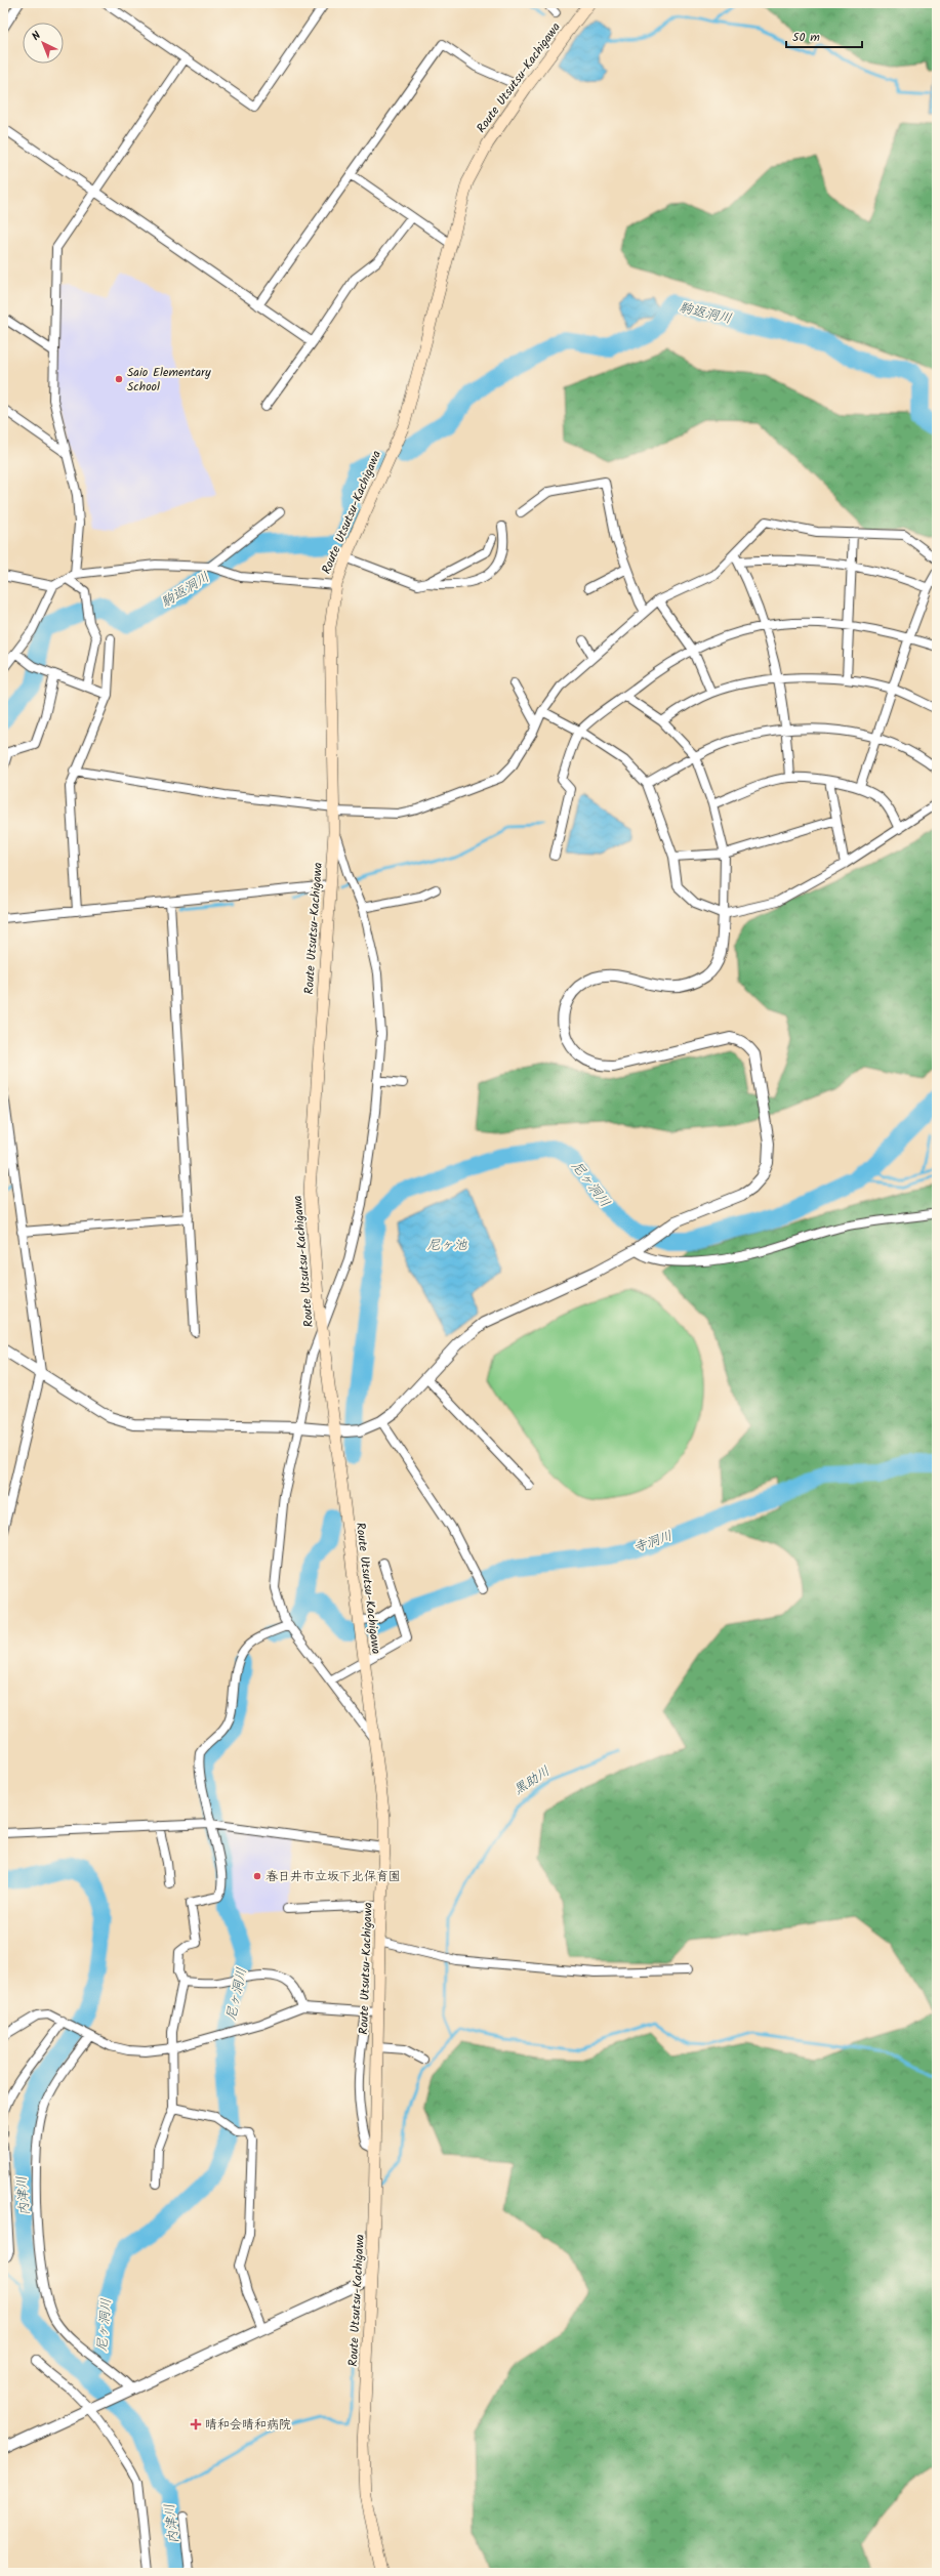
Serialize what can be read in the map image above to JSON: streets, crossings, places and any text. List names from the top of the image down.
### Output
{
  "streets": {
    "main road": ["Route Utsutsu-Kachigawa"]
  },
  "water": [
    "駒返洞川",
    "尼ヶ洞川",
    "尼ヶ池",
    "寺洞川",
    "黒助川",
    "内津川"
  ],
  "places": {
    "other": ["Saio Elementary School", "春日井市立坂下北保育園"],
    "health": ["晴和会晴和病院"]
  },
  "scale_bar": "50 m",
  "north": "top left"
}
